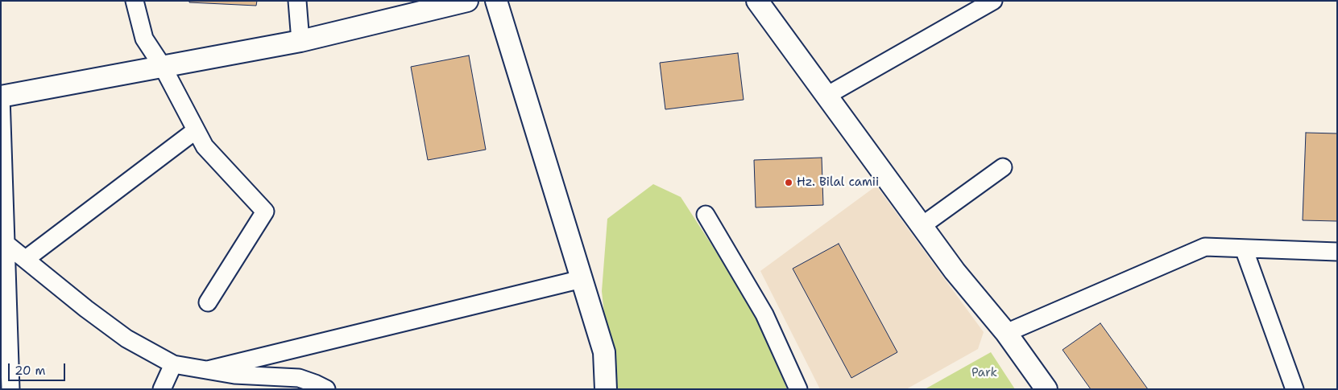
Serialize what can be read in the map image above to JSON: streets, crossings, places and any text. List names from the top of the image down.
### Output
{
  "parks": ["Park"],
  "places": ["Hz. Bilal camii"],
  "scale_bar": "20 m"
}
